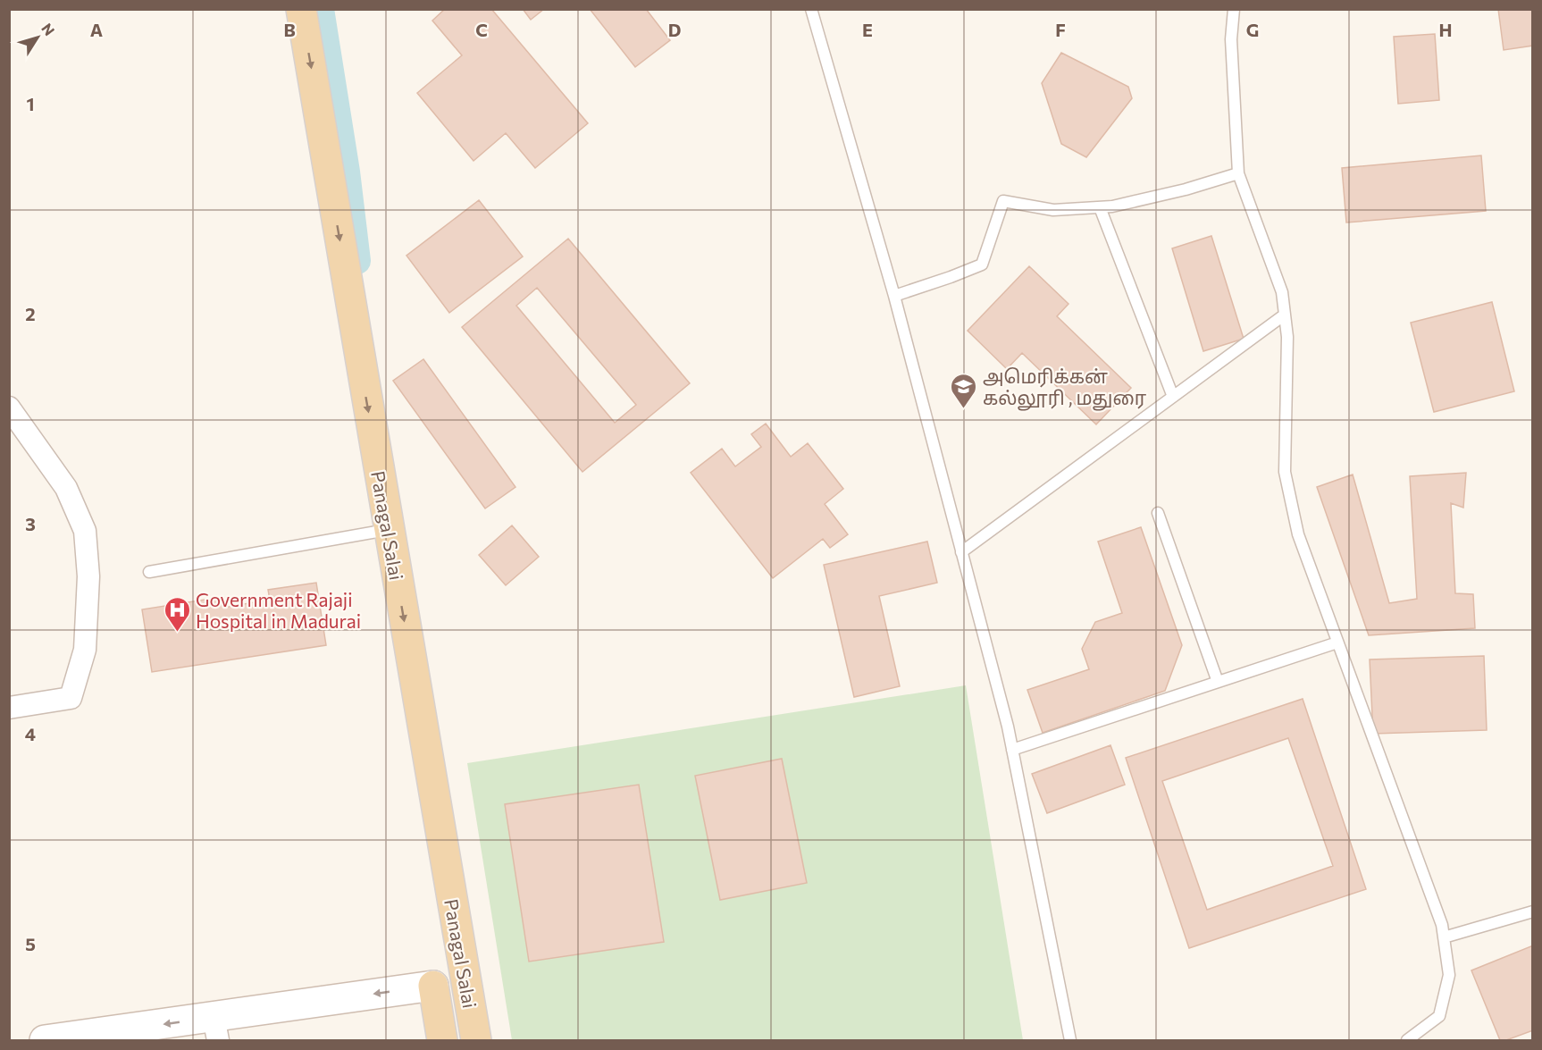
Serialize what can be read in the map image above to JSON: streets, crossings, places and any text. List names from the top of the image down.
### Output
{
  "streets": {
    "main road": ["Panagal Salai"]
  },
  "one_way": ["Panagal Salai"],
  "places": {
    "school or university": ["அமெரிக்கன் கல்லூரி , மதுரை"],
    "hospital": ["Government Rajaji Hospital in Madurai"]
  },
  "north": "top right",
  "grid": {
    "columns": [
      "A",
      "B",
      "C",
      "D",
      "E",
      "F",
      "G",
      "H"
    ],
    "rows": [
      "1",
      "2",
      "3",
      "4",
      "5"
    ]
  }
}
